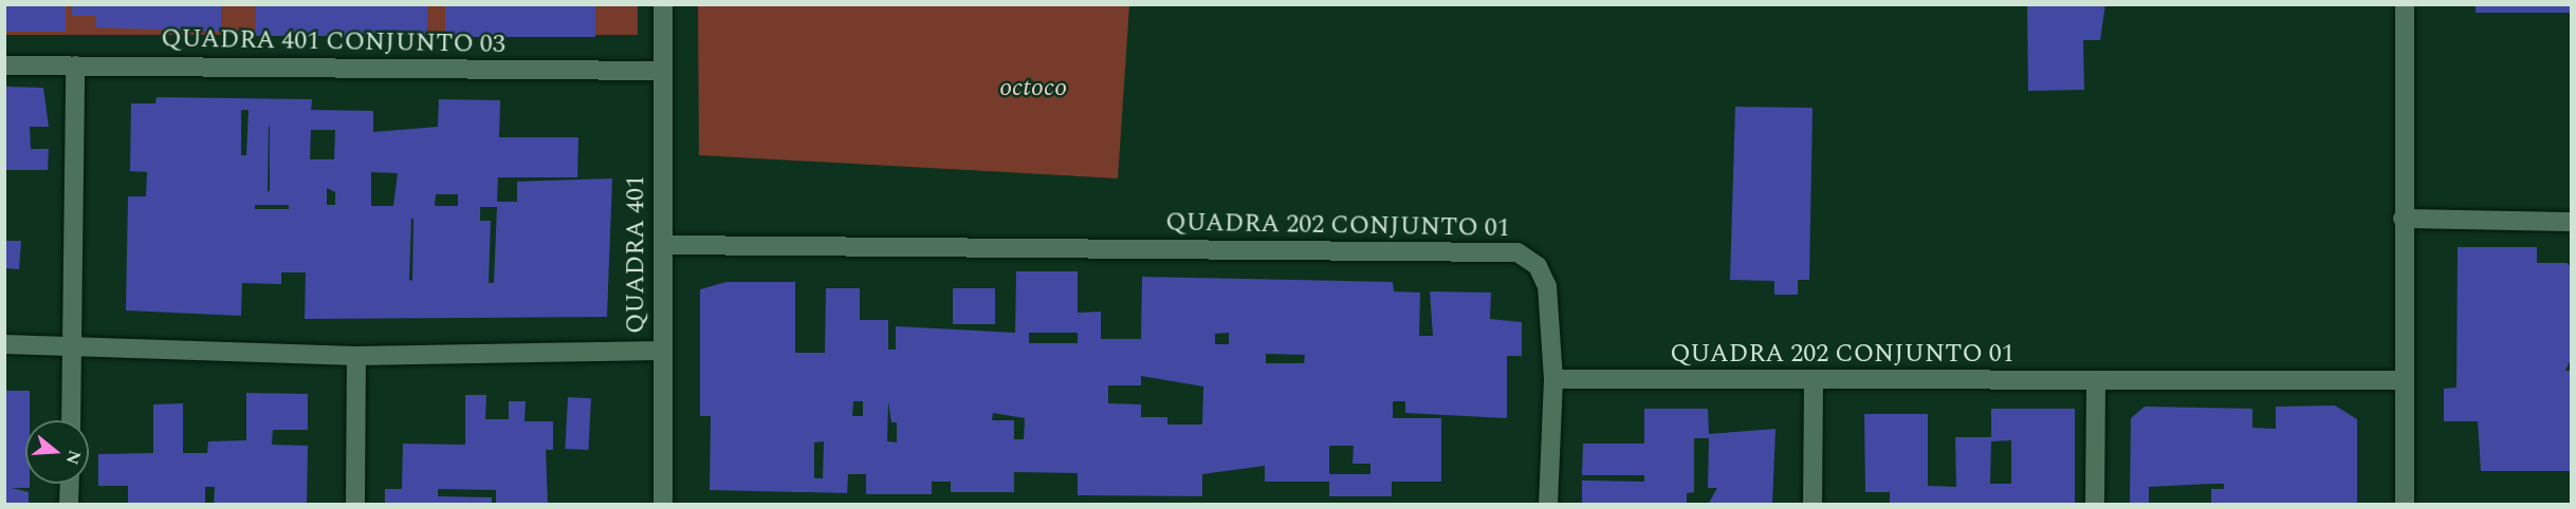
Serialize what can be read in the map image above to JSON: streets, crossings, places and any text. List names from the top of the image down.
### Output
{
  "streets": {
    "street": ["QUADRA 401 CONJUNTO 03", "QUADRA 202 CONJUNTO 01", "QUADRA 401"]
  },
  "crossings": [
    ["QUADRA 401 CONJUNTO 03", "QUADRA 401"],
    ["QUADRA 202 CONJUNTO 01", "QUADRA 401"]
  ],
  "parks": ["octoco"],
  "north": "right"
}
